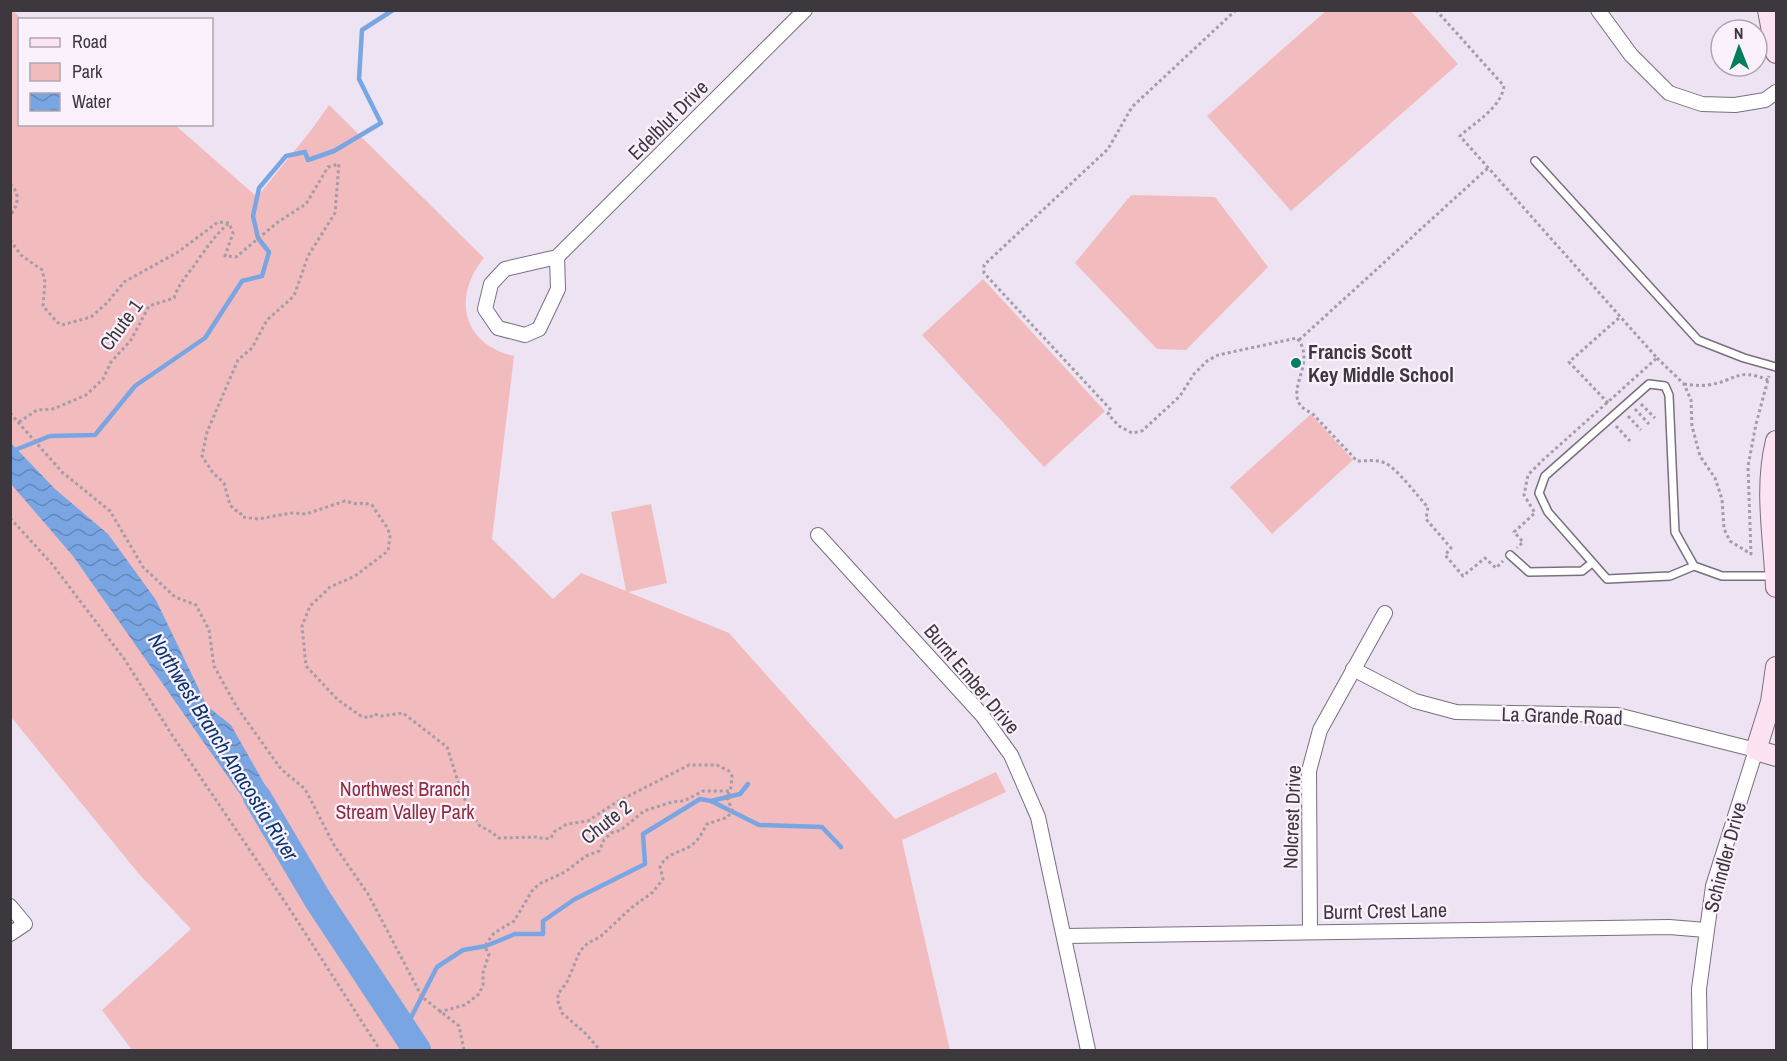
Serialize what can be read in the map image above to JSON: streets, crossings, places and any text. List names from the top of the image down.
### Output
{
  "streets": {
    "street": [
      "Edelblut Drive",
      "Burnt Ember Drive",
      "La Grande Road",
      "Nolcrest Drive",
      "Schindler Drive",
      "Burnt Crest Lane"
    ],
    "path": ["Chute 1", "Chute 2"]
  },
  "crossings": [
    ["Burnt Ember Drive", "Burnt Crest Lane"],
    ["La Grande Road", "Nolcrest Drive"],
    ["La Grande Road", "Schindler Drive"],
    ["Nolcrest Drive", "Burnt Crest Lane"],
    ["Schindler Drive", "Burnt Crest Lane"]
  ],
  "water": ["Northwest Branch Anacostia River"],
  "parks": ["Northwest Branch Stream Valley Park"],
  "places": ["Francis Scott Key Middle School"],
  "legend": ["Road", "Park", "Water"],
  "north": "top"
}
